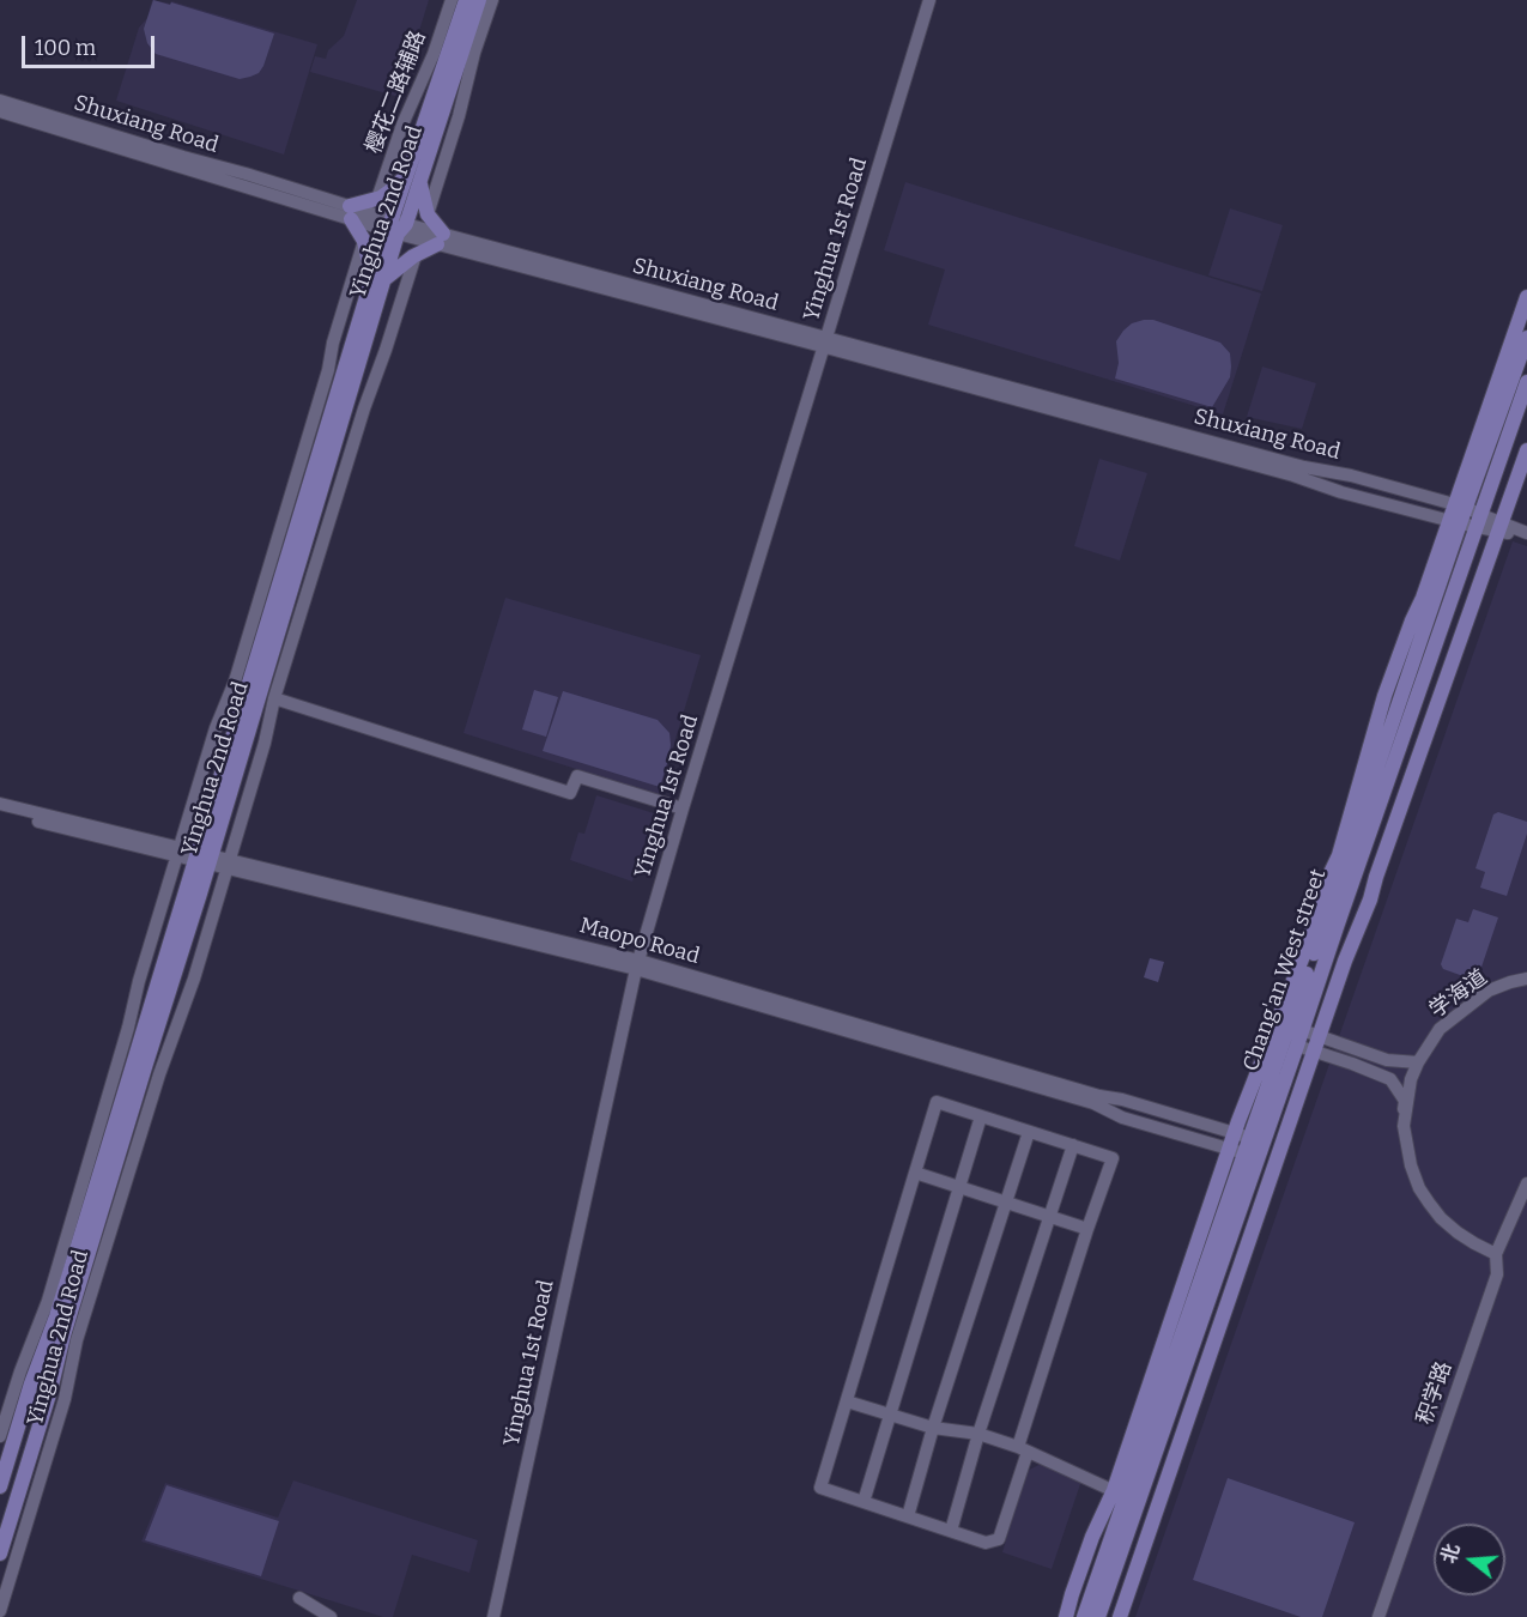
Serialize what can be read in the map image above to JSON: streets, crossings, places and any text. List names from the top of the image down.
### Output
{
  "streets": {
    "main road": ["Yinghua 2nd Road", "Chang'an West street"],
    "street": [
      "樱花二路辅路",
      "Shuxiang Road",
      "Yinghua 1st Road",
      "Maopo Road",
      "学海道",
      "积学路"
    ]
  },
  "crossings": [
    ["Shuxiang Road", "Yinghua 2nd Road"],
    ["Shuxiang Road", "Yinghua 1st Road"],
    ["Shuxiang Road", "Chang'an West street"],
    ["Yinghua 2nd Road", "Maopo Road"],
    ["Yinghua 1st Road", "Maopo Road"],
    ["Maopo Road", "Chang'an West street"]
  ],
  "scale_bar": "100 m",
  "north": "left"
}
